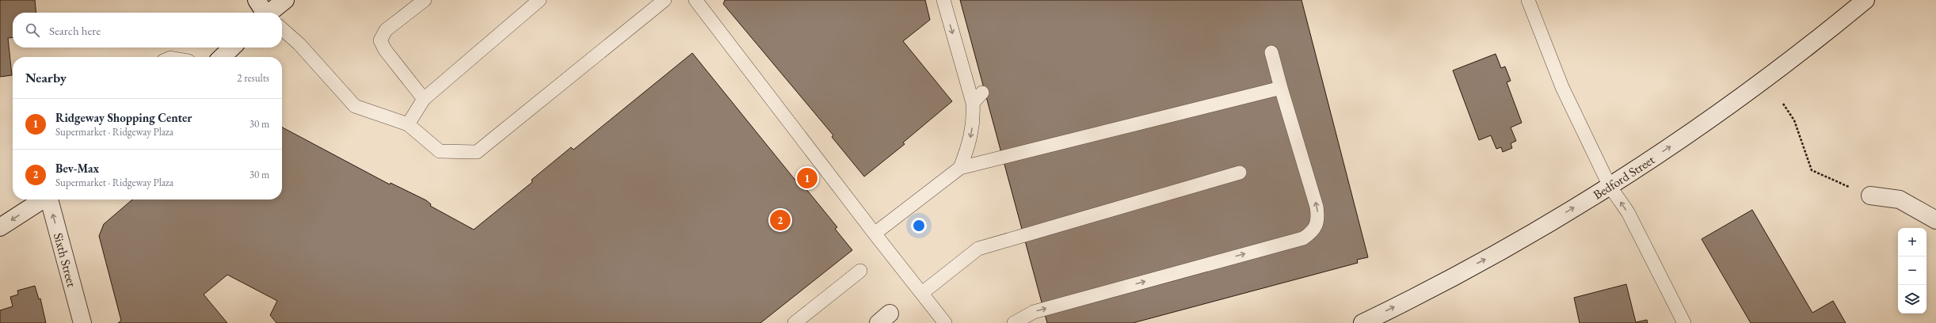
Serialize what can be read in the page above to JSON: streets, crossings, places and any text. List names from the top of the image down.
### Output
{
  "streets": {
    "main road": ["Bedford Street", "Sixth Street"]
  },
  "one_way": ["Bedford Street", "Sixth Street"],
  "page": {
    "search": "Search here",
    "heading": ["Nearby", "2 results"],
    "list": [
      {
        "mark": "1",
        "name": "Ridgeway Shopping Center",
        "note": "Supermarket · Ridgeway Plaza",
        "value": "30 m"
      },
      {
        "mark": "2",
        "name": "Bev-Max",
        "note": "Supermarket · Ridgeway Plaza",
        "value": "30 m"
      }
    ],
    "pins": ["1", "2"],
    "map_buttons": ["+", "−"]
  }
}
